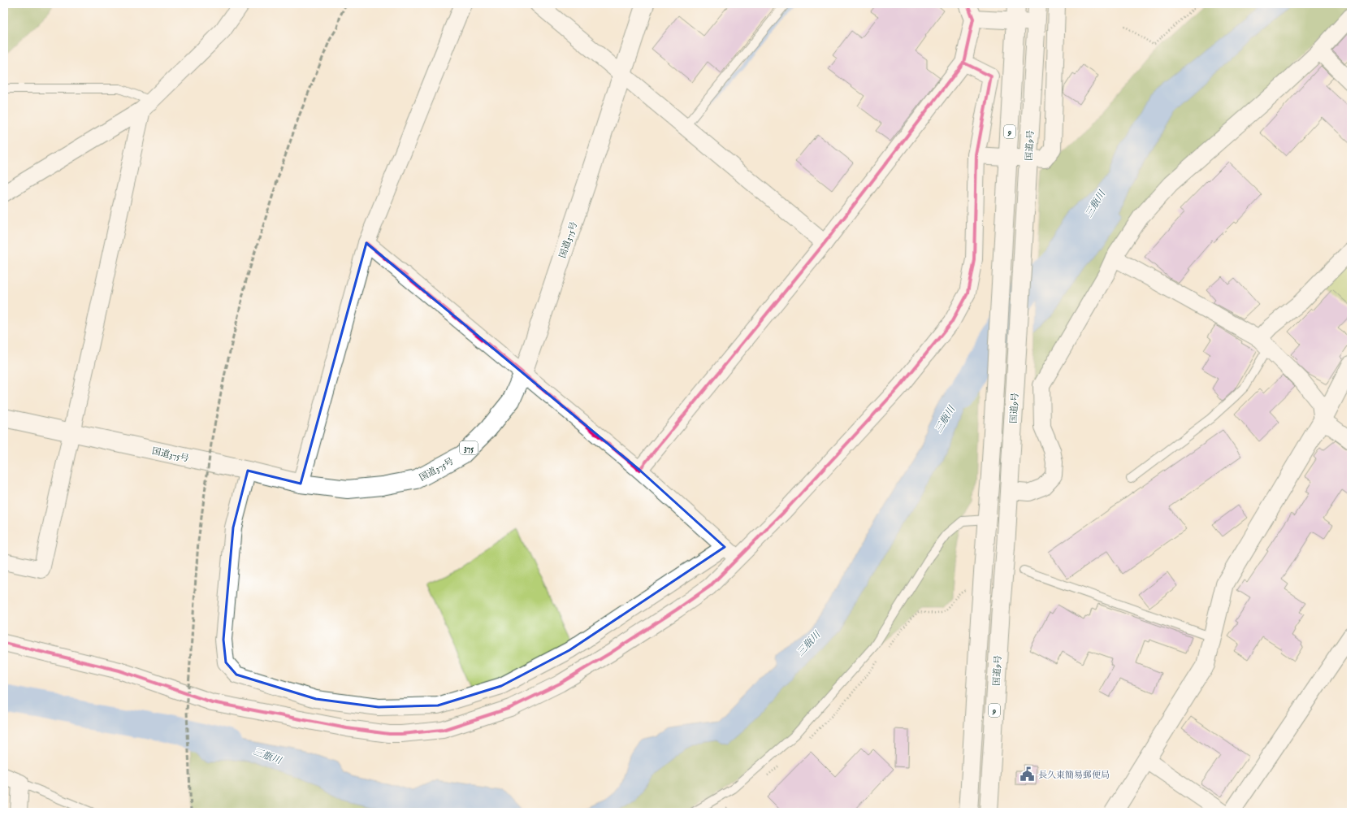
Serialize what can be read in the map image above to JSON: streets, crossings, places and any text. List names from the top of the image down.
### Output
{
  "streets": {
    "main road": [
      "9",
      "国道9号",
      "国道375号",
      "375"
    ]
  },
  "water": ["三瓶川"],
  "places": {
    "public building": ["長久東簡易郵便局"]
  }
}
